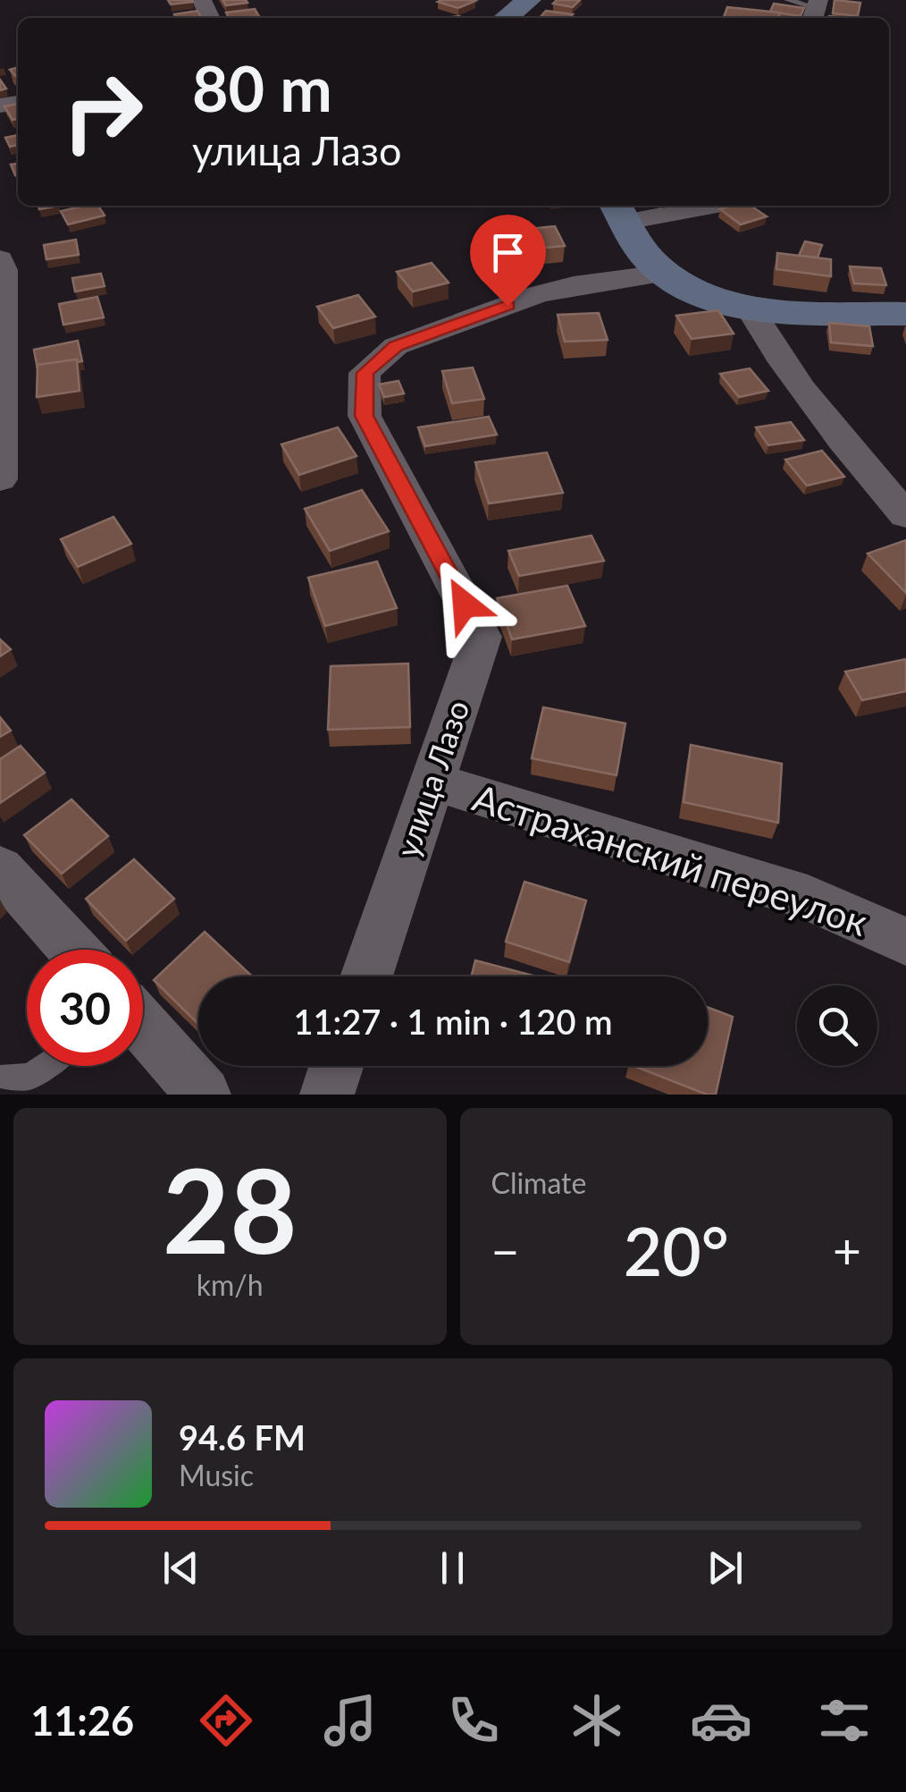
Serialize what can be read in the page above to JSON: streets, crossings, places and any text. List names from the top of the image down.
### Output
{
  "streets": {
    "street": ["улица Лазо", "Астраханский переулок"]
  },
  "crossings": [
    ["улица Лазо", "Астраханский переулок"]
  ],
  "page": {
    "turn": ["80 m", "улица Лазо"],
    "limit": "30",
    "trip": "11:27 · 1 min · 120 m",
    "tile": [
      ["28", "km/h"],
      "Climate"
    ],
    "heat": ["−", "20°", "+"],
    "song": ["94.6 FM", "Music"],
    "tabs": "11:26"
  }
}
